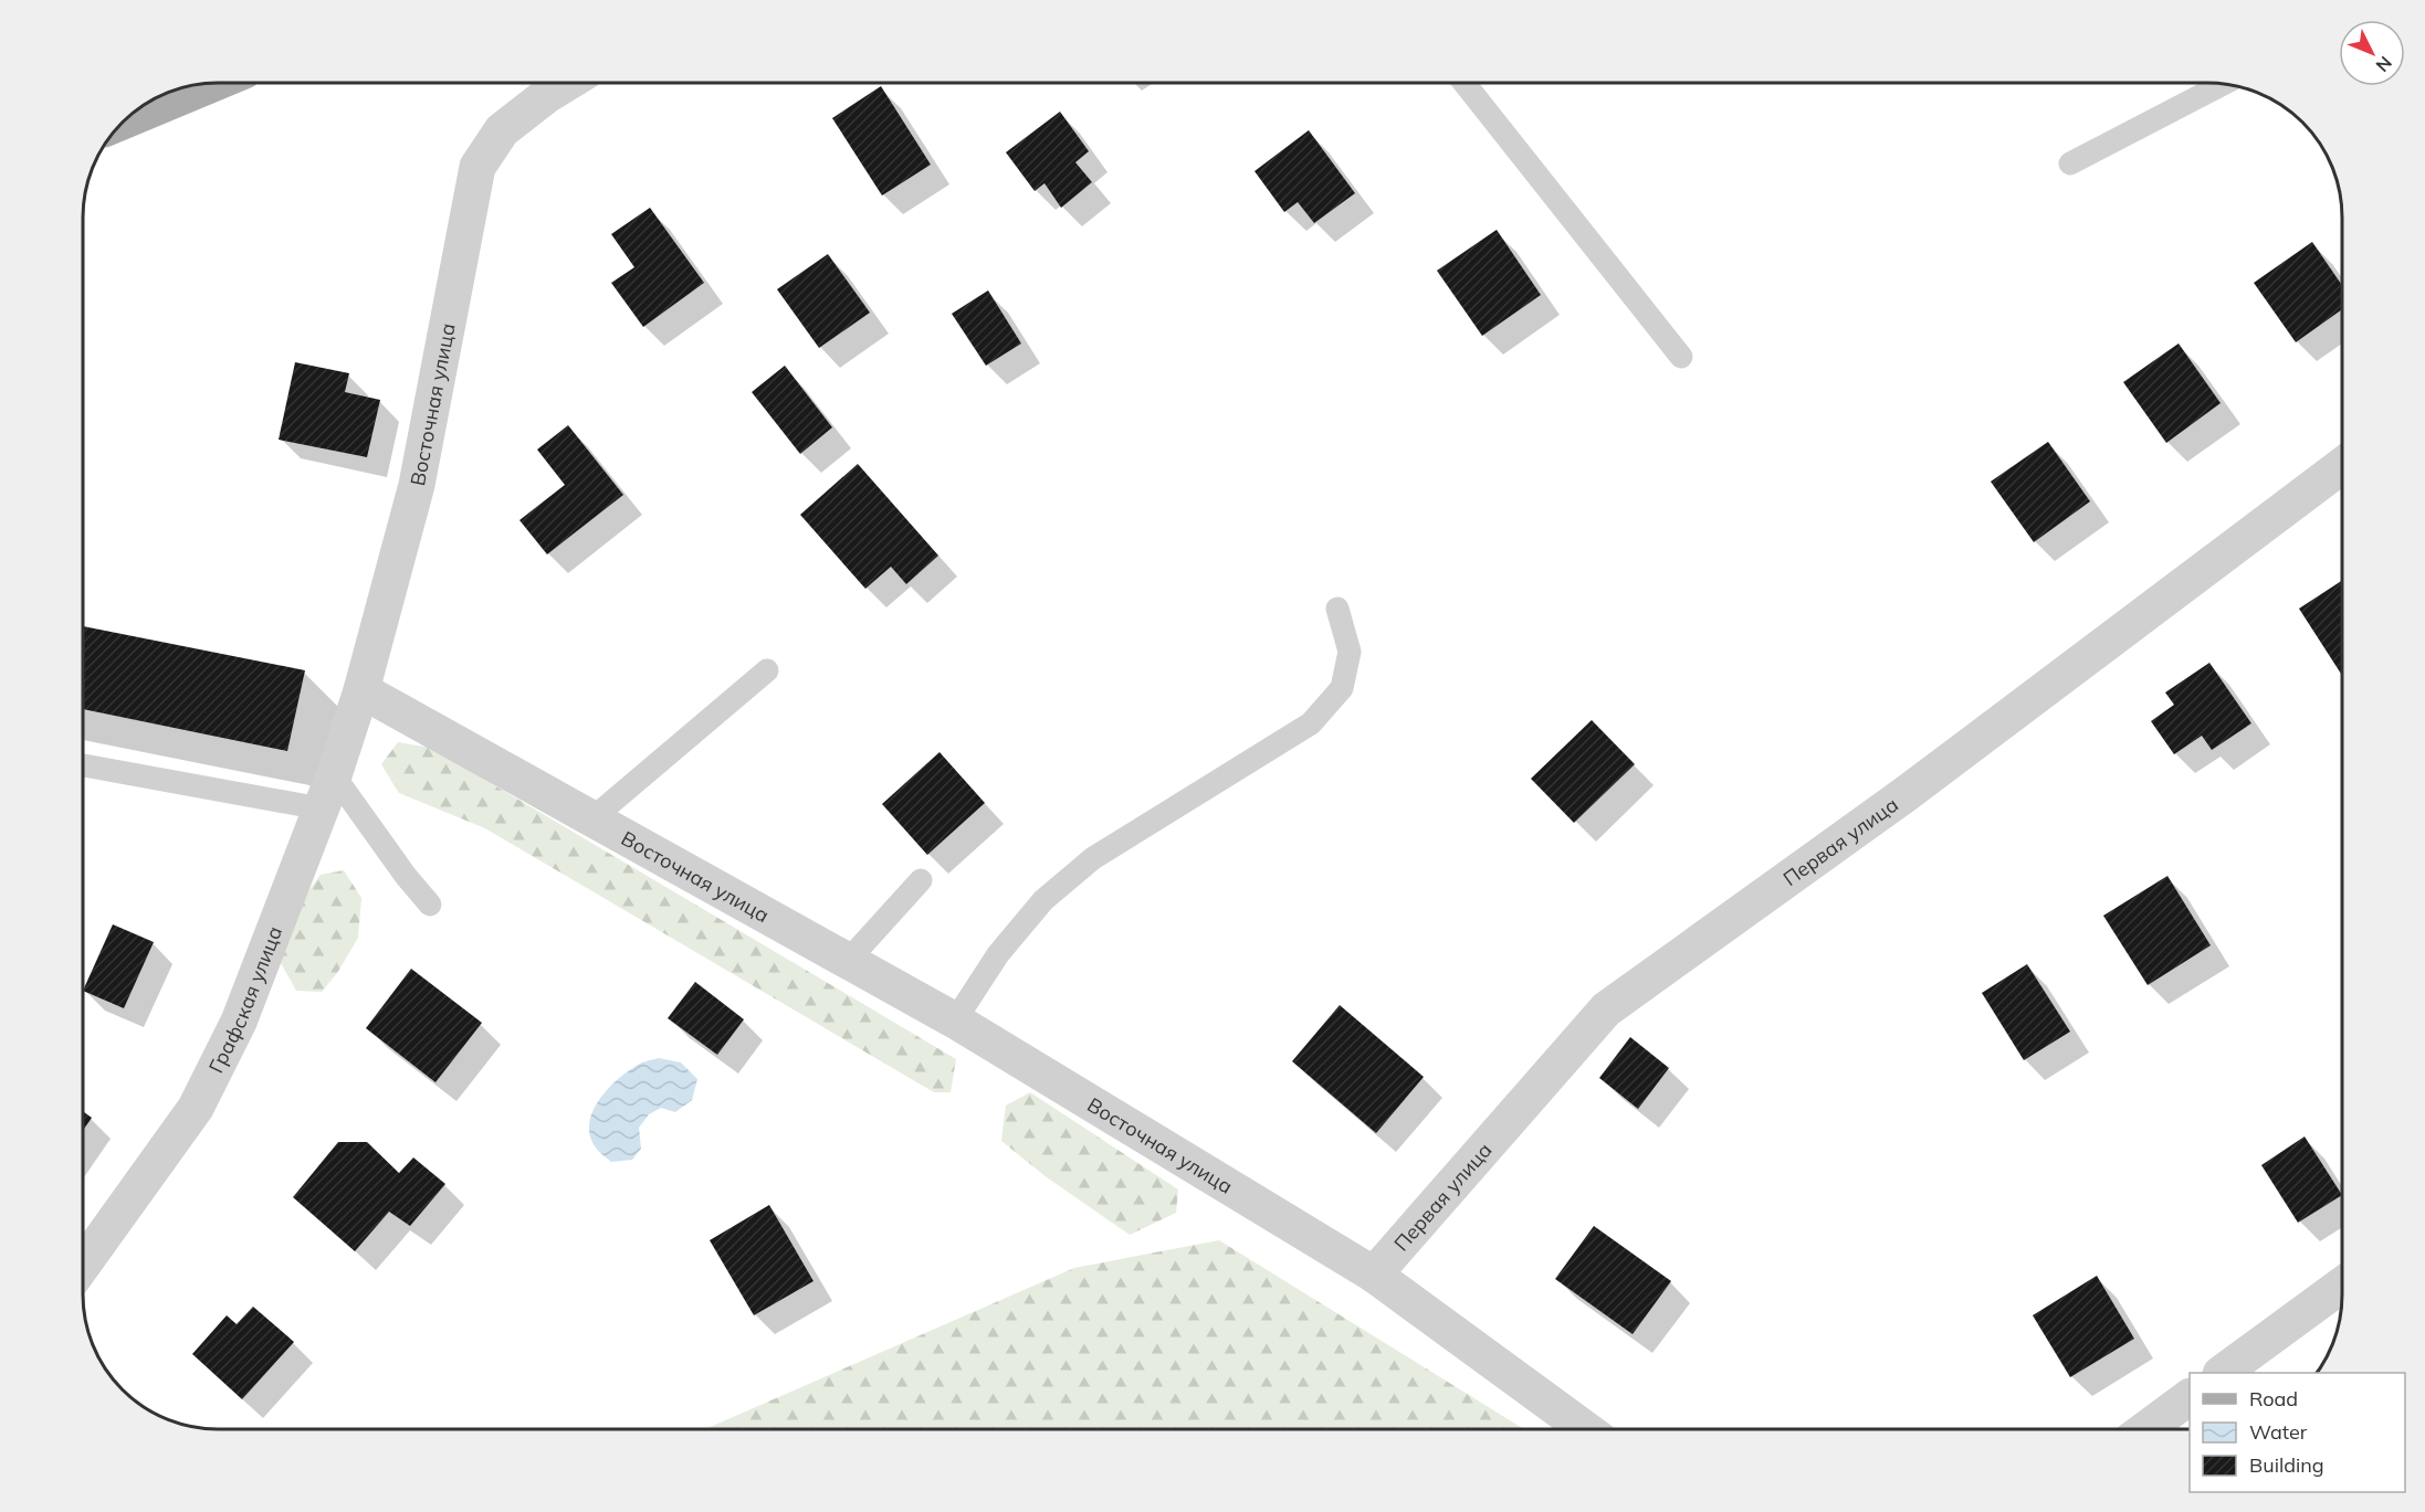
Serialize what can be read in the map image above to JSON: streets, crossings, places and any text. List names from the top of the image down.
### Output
{
  "streets": {
    "street": ["Восточная улица", "Первая улица", "Графская улица"]
  },
  "crossings": [
    ["Восточная улица", "Первая улица"],
    ["Восточная улица", "Графская улица"]
  ],
  "legend": ["Road", "Water", "Building"],
  "north": "bottom right"
}
